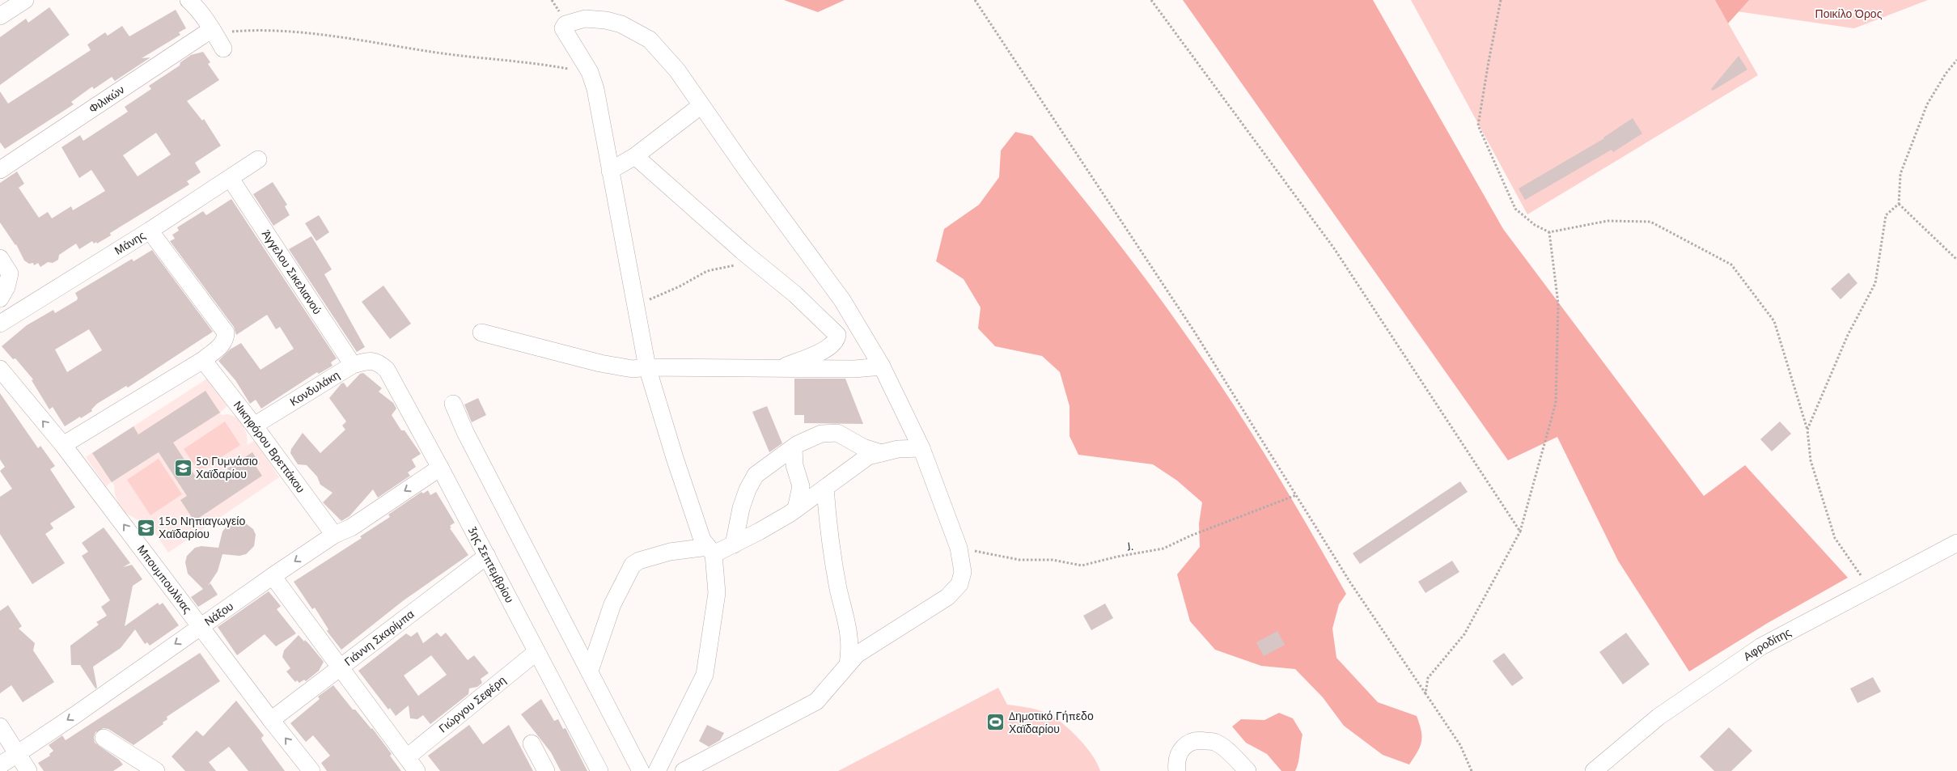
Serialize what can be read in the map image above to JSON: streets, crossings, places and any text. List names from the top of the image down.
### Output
{
  "streets": {
    "street": [
      "Φιλικών",
      "Μάνης",
      "Άγγελου Σικελιανού",
      "Κονδυλάκη",
      "Νικηφόρου Βρεττάκου",
      "3ης Σεπτεμβρίου",
      "Μπουμπουλίνας",
      "Νάξου",
      "Γιάννη Σκαρίμπα",
      "Αφροδίτης",
      "Γιώργου Σεφέρη"
    ],
    "path": ["J."]
  },
  "crossings": [
    ["Μάνης", "Άγγελου Σικελιανού"],
    ["Άγγελου Σικελιανού", "Κονδυλάκη"],
    ["Κονδυλάκη", "Νικηφόρου Βρεττάκου"],
    ["Κονδυλάκη", "3ης Σεπτεμβρίου"],
    ["Νικηφόρου Βρεττάκου", "Νάξου"],
    ["3ης Σεπτεμβρίου", "Νάξου"],
    ["3ης Σεπτεμβρίου", "Γιάννη Σκαρίμπα"],
    ["3ης Σεπτεμβρίου", "Γιώργου Σεφέρη"],
    ["Μπουμπουλίνας", "Νάξου"],
    ["Μπουμπουλίνας", "Γιάννη Σκαρίμπα"]
  ],
  "one_way": ["Μπουμπουλίνας", "Νάξου"],
  "parks": ["Ποικίλο Όρος"],
  "places": {
    "school or university": ["5ο Γυμνάσιο Χαϊδαρίου", "15ο Νηπιαγωγείο Χαϊδαρίου"],
    "sports": ["Δημοτικό Γήπεδο Χαϊδαρίου"]
  }
}
